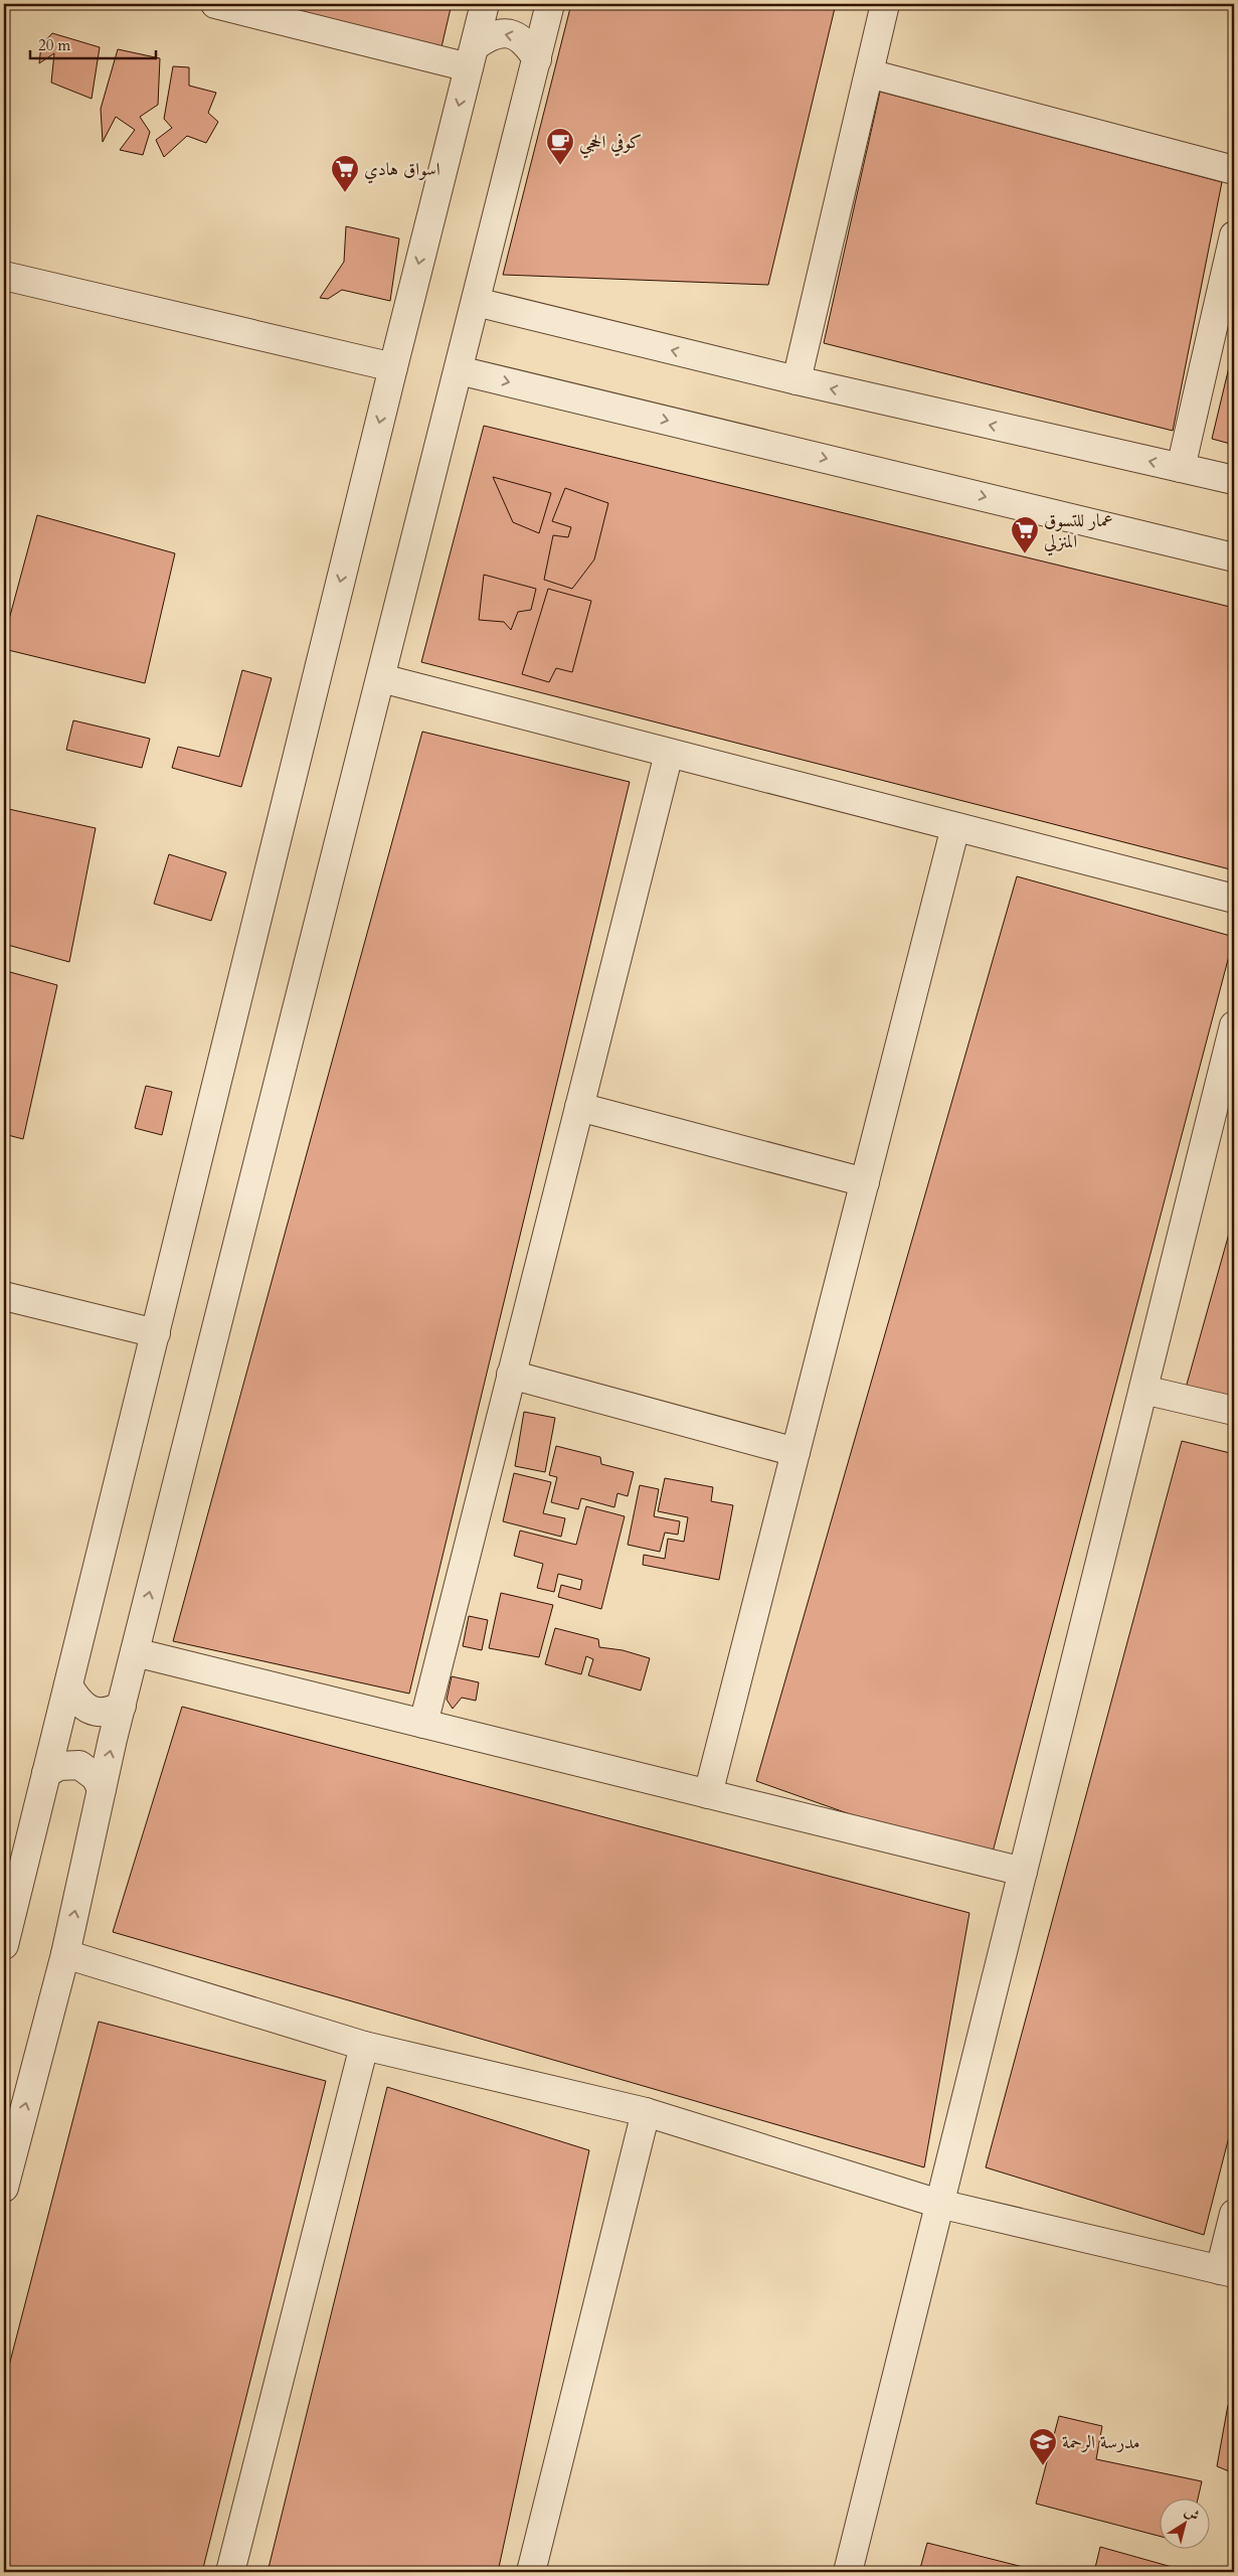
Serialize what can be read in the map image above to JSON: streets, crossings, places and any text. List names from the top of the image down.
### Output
{
  "places": {
    "cafe": ["كوفي الحجي"],
    "supermarket": ["اسواق هادي", "عمار للتسوق المنزلي"],
    "school or university": ["مدرسة الرحمة"]
  },
  "scale_bar": "20 m",
  "north": "top right"
}
